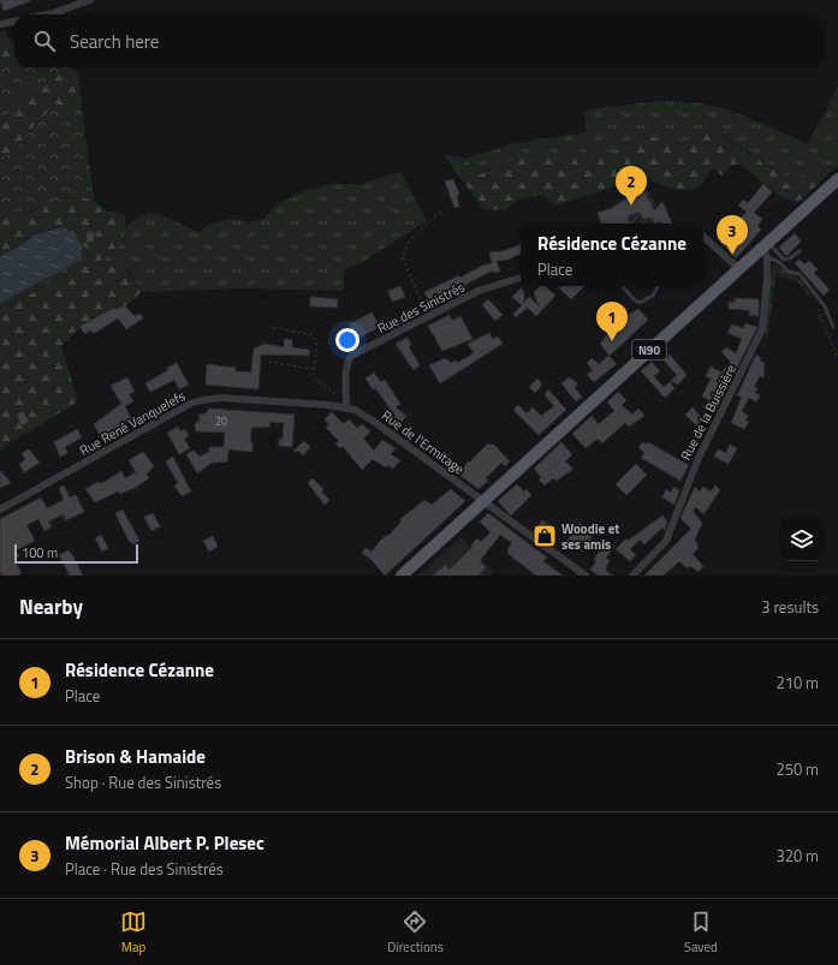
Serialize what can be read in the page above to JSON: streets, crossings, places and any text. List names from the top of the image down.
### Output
{
  "streets": {
    "main road": ["N90"],
    "street": [
      "Rue des Sinistrés",
      "Rue de la Buissière",
      "Rue René Vanquelefs",
      "Rue de l'Ermitage"
    ]
  },
  "crossings": [
    ["Rue des Sinistrés", "Rue René Vanquelefs"],
    ["Rue des Sinistrés", "Rue de l'Ermitage"],
    ["N90", "Rue de la Buissière"],
    ["N90", "Rue de l'Ermitage"],
    ["Rue René Vanquelefs", "Rue de l'Ermitage"]
  ],
  "places": {
    "shop": ["Woodie et ses amis"]
  },
  "house_numbers": ["20"],
  "scale_bar": "100 m",
  "page": {
    "search": "Search here",
    "pins": ["2", "3", "1"],
    "popup": ["Résidence Cézanne", "Place"],
    "scale": "100 m",
    "heading": ["Nearby", "3 results"],
    "list": [
      {
        "mark": "1",
        "name": "Résidence Cézanne",
        "note": "Place",
        "value": "210 m"
      },
      {
        "mark": "2",
        "name": "Brison & Hamaide",
        "note": "Shop · Rue des Sinistrés",
        "value": "250 m"
      },
      {
        "mark": "3",
        "name": "Mémorial Albert P. Plesec",
        "note": "Place · Rue des Sinistrés",
        "value": "320 m"
      }
    ],
    "nav": ["Map", "Directions", "Saved"]
  }
}
